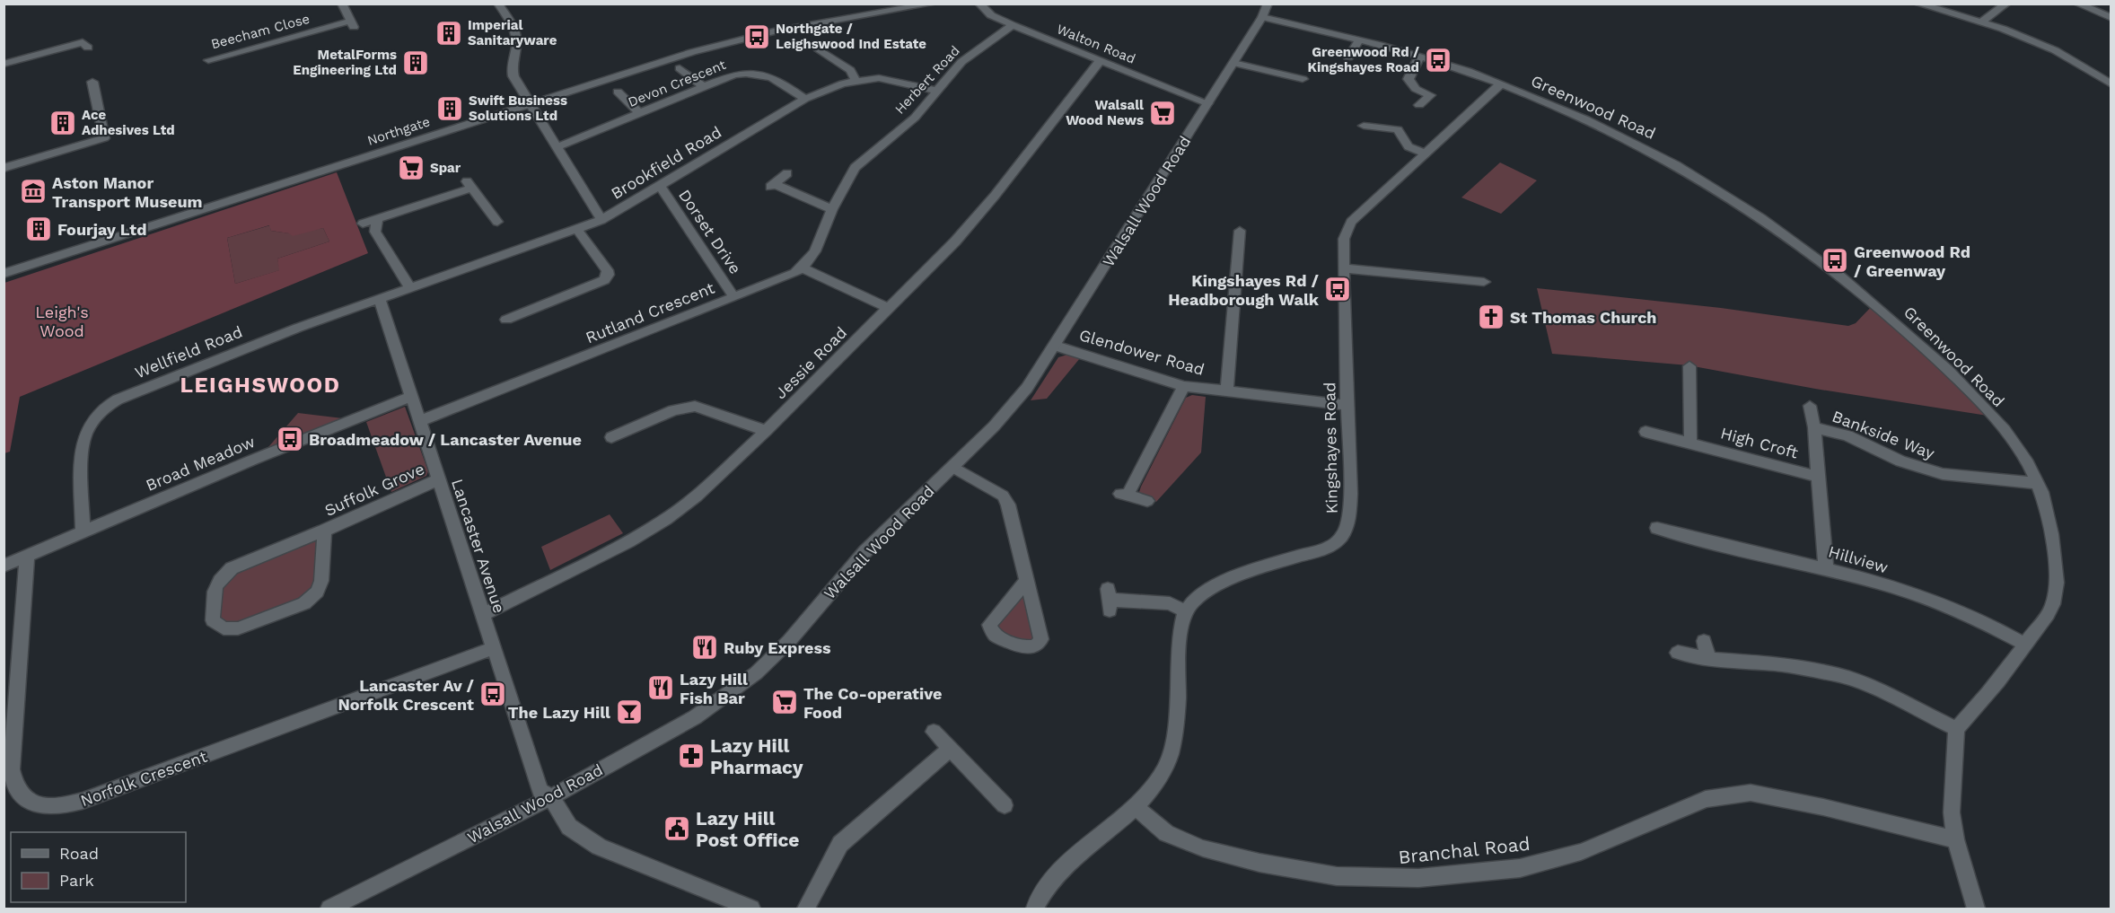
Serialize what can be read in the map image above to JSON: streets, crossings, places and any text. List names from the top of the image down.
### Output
{
  "streets": {
    "street": [
      "Beecham Close",
      "Walton Road",
      "Herbert Road",
      "Devon Crescent",
      "Greenwood Road",
      "Northgate",
      "Brookfield Road",
      "Walsall Wood Road",
      "Dorset Drive",
      "Rutland Crescent",
      "Wellfield Road",
      "Glendower Road",
      "Jessie Road",
      "Bankside Way",
      "High Croft",
      "Kingshayes Road",
      "Broad Meadow",
      "Suffolk Grove",
      "Lancaster Avenue",
      "Hillview",
      "Norfolk Crescent",
      "Branchal Road"
    ]
  },
  "crossings": [
    ["Walton Road", "Herbert Road"],
    ["Walton Road", "Walsall Wood Road"],
    ["Walton Road", "Jessie Road"],
    ["Herbert Road", "Brookfield Road"],
    ["Herbert Road", "Rutland Crescent"],
    ["Devon Crescent", "Brookfield Road"],
    ["Greenwood Road", "Walsall Wood Road"],
    ["Greenwood Road", "Bankside Way"],
    ["Greenwood Road", "Kingshayes Road"],
    ["Greenwood Road", "Hillview"],
    ["Brookfield Road", "Dorset Drive"],
    ["Brookfield Road", "Wellfield Road"],
    ["Walsall Wood Road", "Glendower Road"],
    ["Walsall Wood Road", "Lancaster Avenue"],
    ["Dorset Drive", "Rutland Crescent"],
    ["Rutland Crescent", "Lancaster Avenue"],
    ["Wellfield Road", "Broad Meadow"],
    ["Wellfield Road", "Lancaster Avenue"],
    ["Glendower Road", "Kingshayes Road"],
    ["Jessie Road", "Lancaster Avenue"],
    ["Bankside Way", "High Croft"],
    ["Bankside Way", "Hillview"],
    ["Broad Meadow", "Lancaster Avenue"],
    ["Broad Meadow", "Norfolk Crescent"],
    ["Suffolk Grove", "Lancaster Avenue"],
    ["Lancaster Avenue", "Norfolk Crescent"]
  ],
  "districts": ["LEIGHSWOOD"],
  "parks": ["Leigh's Wood"],
  "places": {
    "building": [
      "Imperial Sanitaryware",
      "MetalForms Engineering Ltd",
      "Swift Business Solutions Ltd",
      "Ace Adhesives Ltd",
      "Fourjay Ltd"
    ],
    "bus stop": [
      "Northgate / Leighswood Ind Estate",
      "Greenwood Rd / Kingshayes Road",
      "Greenwood Rd / Greenway",
      "Kingshayes Rd / Headborough Walk",
      "Broadmeadow / Lancaster Avenue",
      "Lancaster Av / Norfolk Crescent"
    ],
    "supermarket": ["Walsall Wood News", "Spar", "The Co-operative Food"],
    "museum": ["Aston Manor Transport Museum"],
    "church": ["St Thomas Church"],
    "restaurant": ["Ruby Express", "Lazy Hill Fish Bar"],
    "bar": ["The Lazy Hill"],
    "pharmacy": ["Lazy Hill Pharmacy"],
    "public building": ["Lazy Hill Post Office"]
  },
  "legend": ["Road", "Park"]
}
